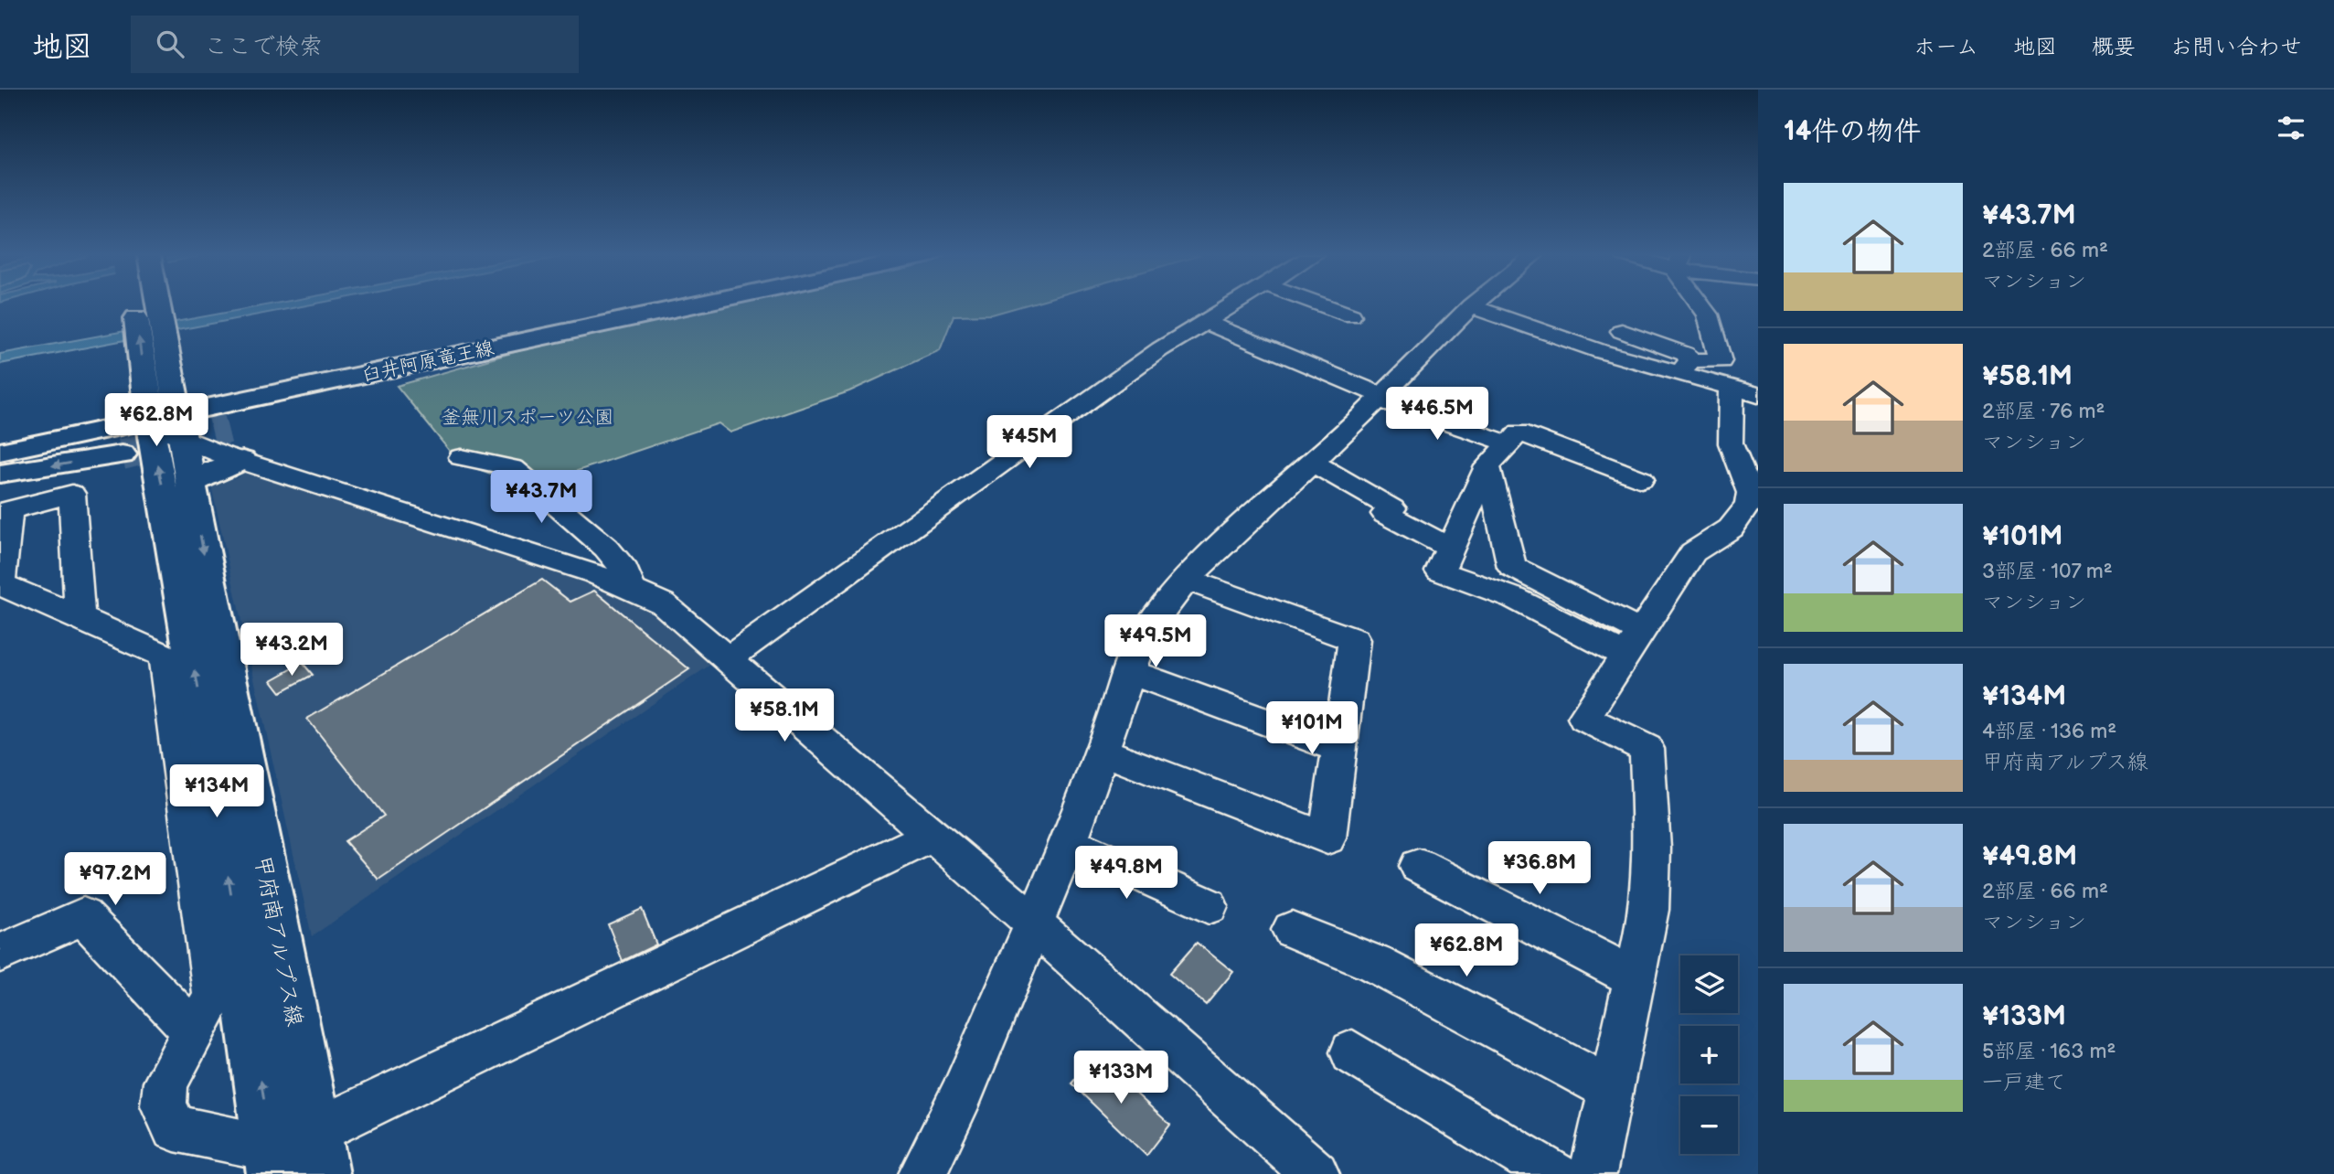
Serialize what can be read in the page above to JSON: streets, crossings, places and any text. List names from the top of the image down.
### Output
{
  "streets": {
    "main road": ["臼井阿原竜王線", "甲府南アルプス線"]
  },
  "crossings": [
    ["臼井阿原竜王線", "甲府南アルプス線"]
  ],
  "parks": ["釜無川スポーツ公園"],
  "page": {
    "header": "地図",
    "search": "ここで検索",
    "nav": [
      "ホーム",
      "地図",
      "概要",
      "お問い合わせ"
    ],
    "heading": "14件の物件",
    "list": [
      {
        "name": "¥43.7M",
        "note": "2部屋 · 66 m² · マンション"
      },
      {
        "name": "¥58.1M",
        "note": "2部屋 · 76 m² · マンション"
      },
      {
        "name": "¥101M",
        "note": "3部屋 · 107 m² · マンション"
      },
      {
        "name": "¥134M",
        "note": "4部屋 · 136 m² · 甲府南アルプス線"
      },
      {
        "name": "¥49.8M",
        "note": "2部屋 · 66 m² · マンション"
      },
      {
        "name": "¥133M",
        "note": "5部屋 · 163 m² · 一戸建て"
      }
    ],
    "price": [
      "¥46.5M",
      "¥62.8M",
      "¥45M",
      "¥43.7M",
      "¥49.5M",
      "¥43.2M",
      "¥58.1M",
      "¥101M",
      "¥134M",
      "¥36.8M",
      "¥49.8M",
      "¥97.2M",
      "¥62.8M",
      "¥133M"
    ],
    "map_buttons": ["+", "−"]
  }
}
